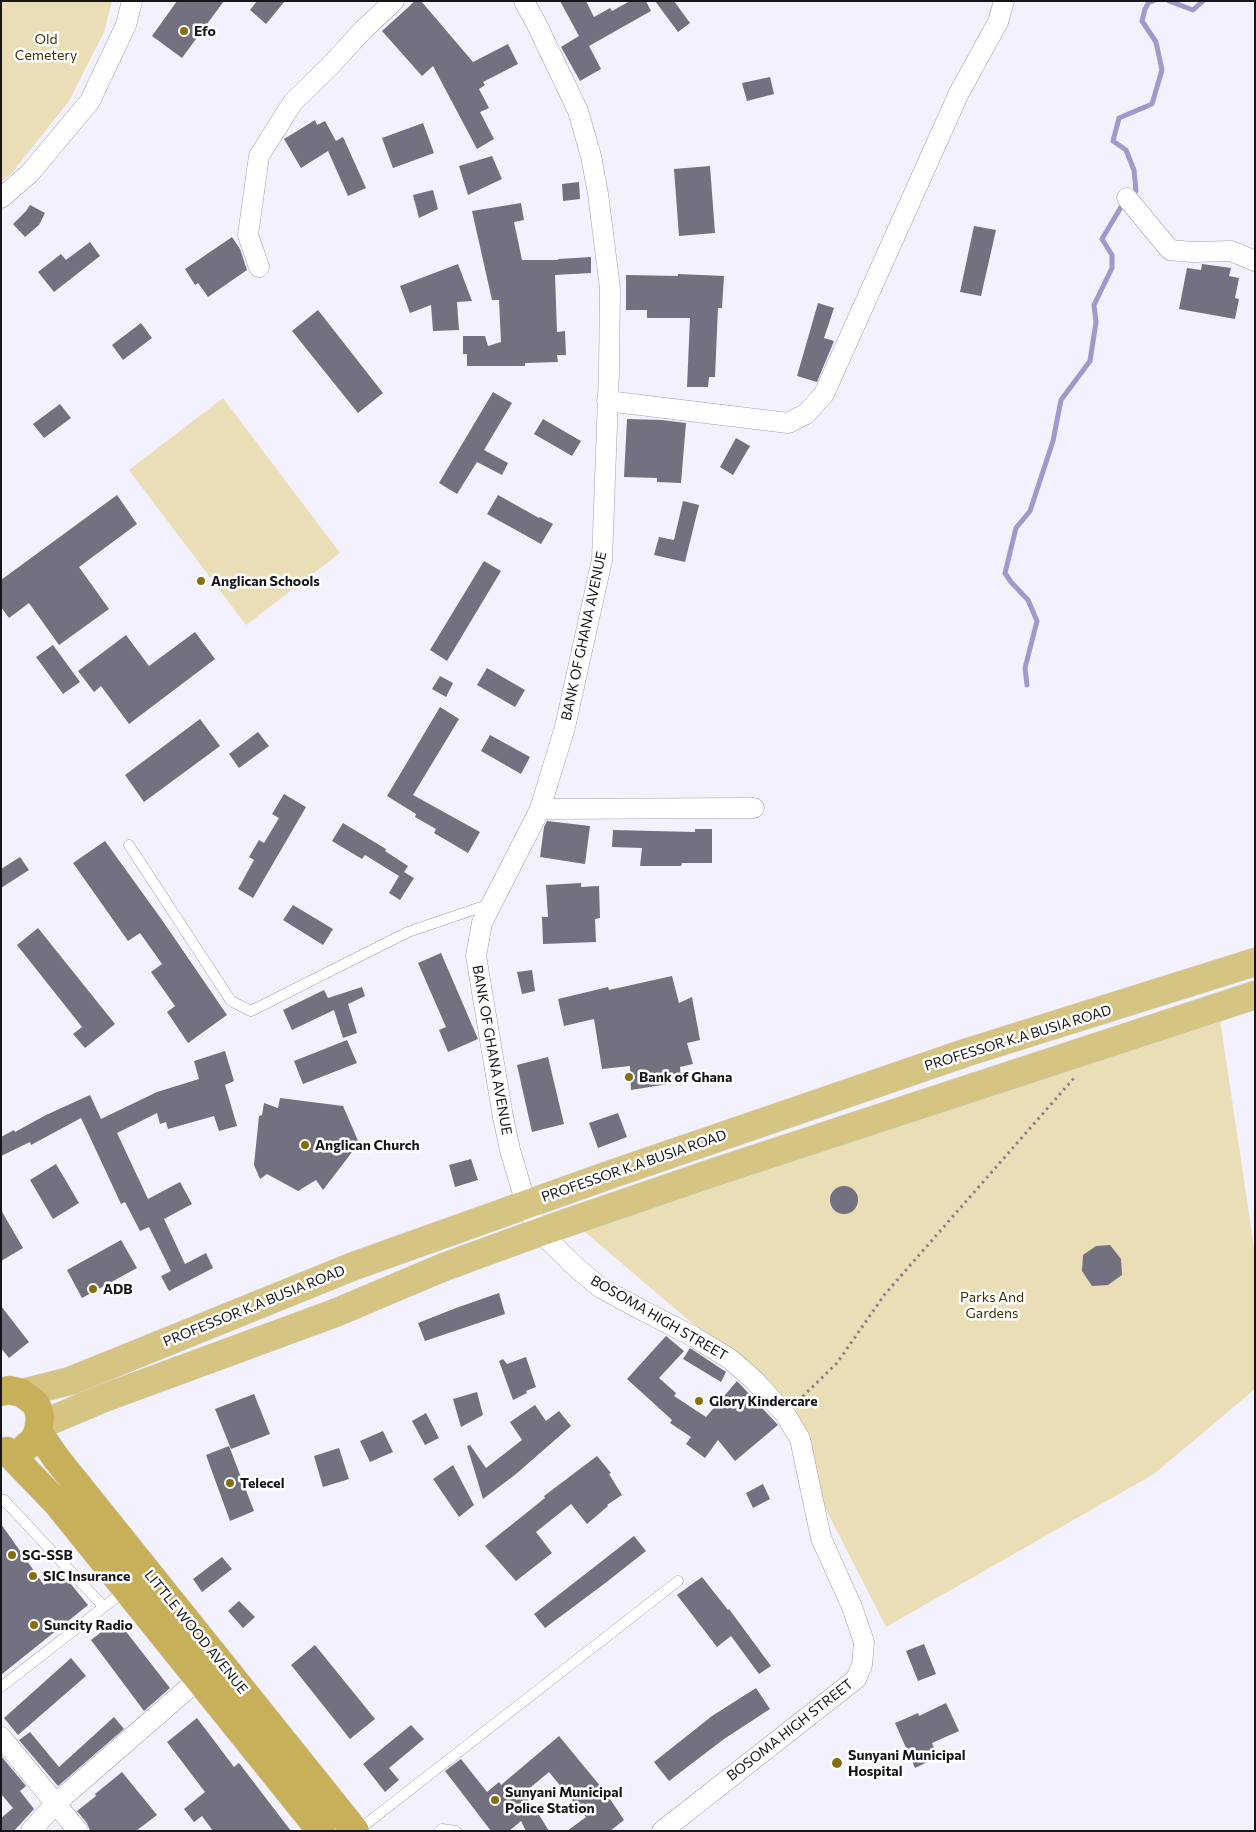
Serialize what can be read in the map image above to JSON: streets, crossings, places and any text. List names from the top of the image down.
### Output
{
  "streets": {
    "highway": ["LITTLE WOOD AVENUE"],
    "main road": ["PROFESSOR K.A BUSIA ROAD"],
    "street": ["BANK OF GHANA AVENUE", "BOSOMA HIGH STREET"]
  },
  "crossings": [
    ["BANK OF GHANA AVENUE", "PROFESSOR K.A BUSIA ROAD"],
    ["BANK OF GHANA AVENUE", "BOSOMA HIGH STREET"],
    ["PROFESSOR K.A BUSIA ROAD", "LITTLE WOOD AVENUE"]
  ],
  "parks": ["Old Cemetery", "Parks And Gardens"],
  "places": [
    "Efo",
    "Anglican Schools",
    "Bank of Ghana",
    "Anglican Church",
    "ADB",
    "Glory Kindercare",
    "Telecel",
    "SG-SSB",
    "SIC Insurance",
    "Suncity Radio",
    "Sunyani Municipal Hospital",
    "Sunyani Municipal Police Station"
  ]
}
